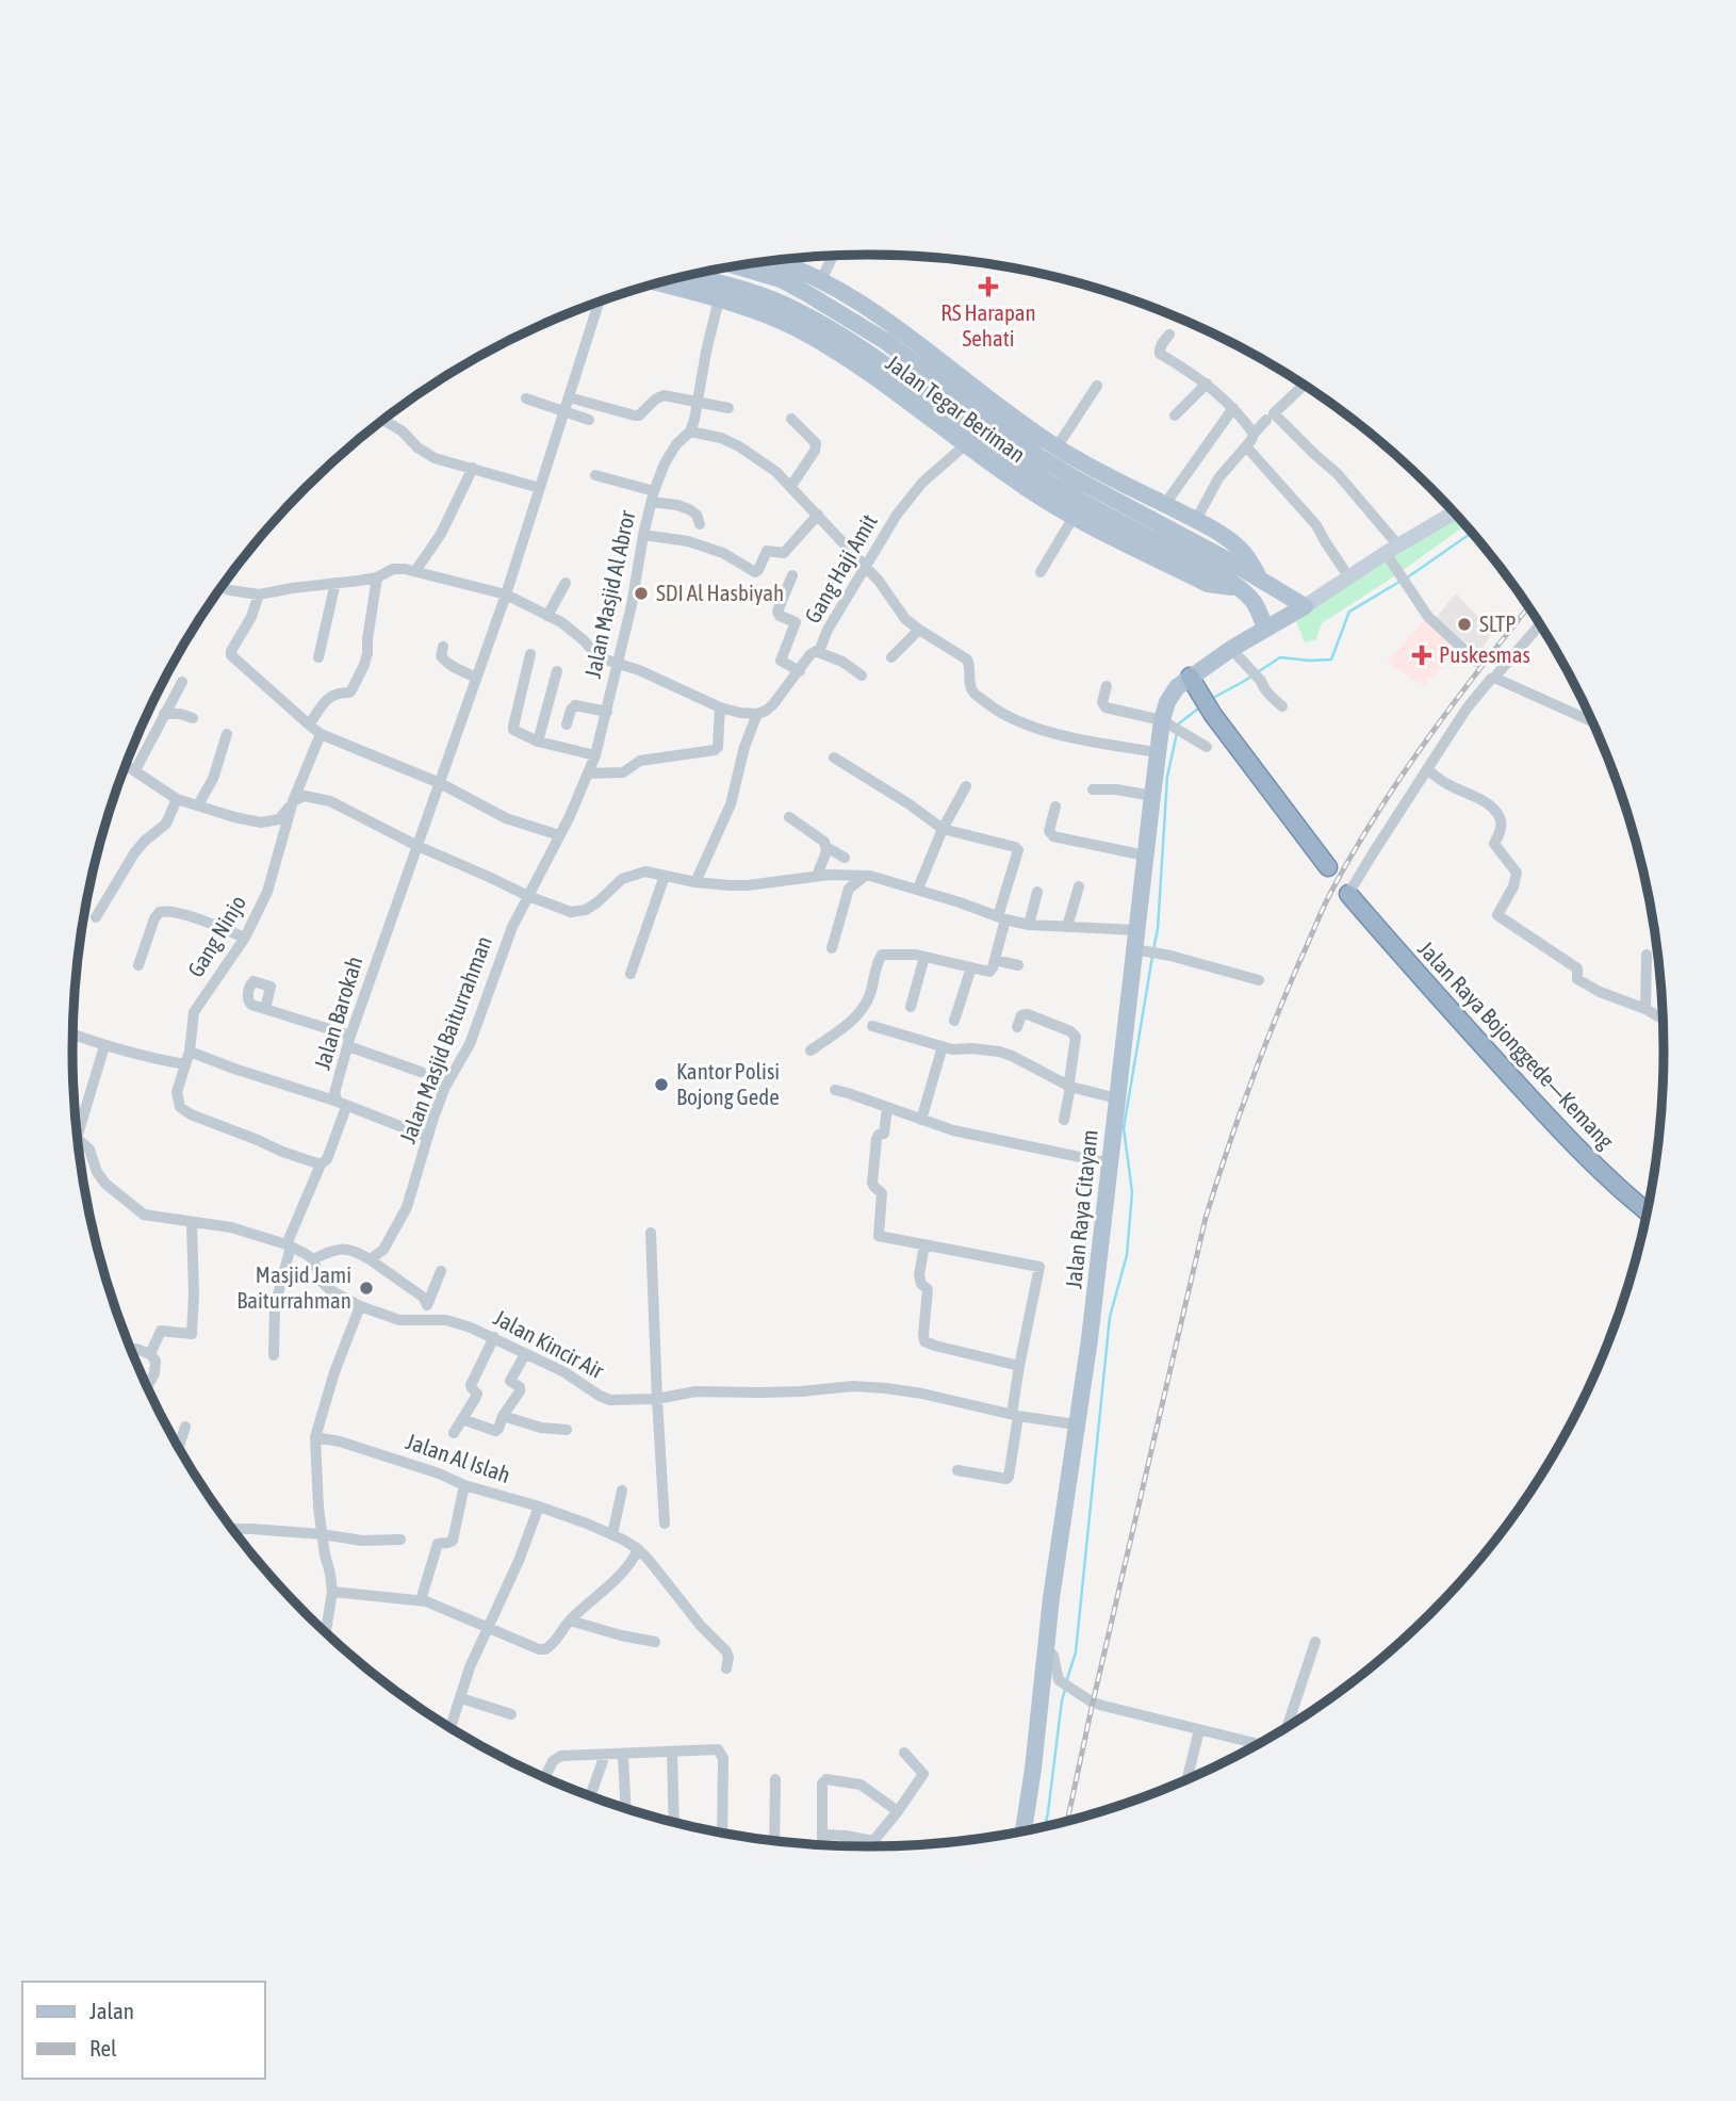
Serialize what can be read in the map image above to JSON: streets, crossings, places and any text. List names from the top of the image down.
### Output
{
  "streets": {
    "highway": ["Jalan Raya Bojonggede—Kemang"],
    "main road": ["Jalan Tegar Beriman", "Jalan Raya Citayam"],
    "street": [
      "Gang Haji Amit",
      "Jalan Masjid Al Abror",
      "Gang Ninjo",
      "Jalan Barokah",
      "Jalan Masjid Baiturrahman",
      "Jalan Kincir Air",
      "Jalan Al Islah"
    ]
  },
  "crossings": [
    ["Jalan Tegar Beriman", "Gang Haji Amit"],
    ["Jalan Tegar Beriman", "Jalan Masjid Al Abror"],
    ["Jalan Tegar Beriman", "Jalan Raya Citayam"],
    ["Jalan Masjid Al Abror", "Jalan Masjid Baiturrahman"],
    ["Gang Ninjo", "Jalan Barokah"],
    ["Jalan Raya Citayam", "Jalan Kincir Air"]
  ],
  "places": {
    "health": ["RS Harapan Sehati", "Puskesmas"],
    "other": [
      "SDI Al Hasbiyah",
      "SLTP",
      "Kantor Polisi Bojong Gede",
      "Masjid Jami Baiturrahman"
    ]
  },
  "legend": ["Jalan", "Rel"]
}
